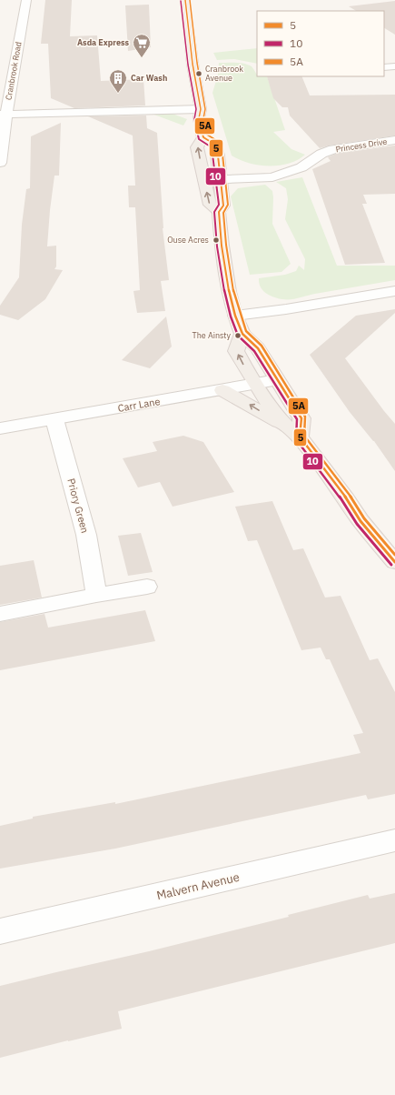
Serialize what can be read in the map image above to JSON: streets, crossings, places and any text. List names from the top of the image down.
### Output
{
  "streets": {
    "street": [
      "Cranbrook Road",
      "Princess Drive",
      "Carr Lane",
      "Priory Green",
      "Malvern Avenue"
    ]
  },
  "crossings": [
    ["Carr Lane", "Priory Green"]
  ],
  "places": {
    "supermarket": ["Asda Express"],
    "other": ["Cranbrook Avenue", "Ouse Acres", "The Ainsty"],
    "building": ["Car Wash"]
  },
  "lines": ["transit line 5", "transit line 5A", "transit line 10"],
  "legend": ["5", "10", "5A"]
}
